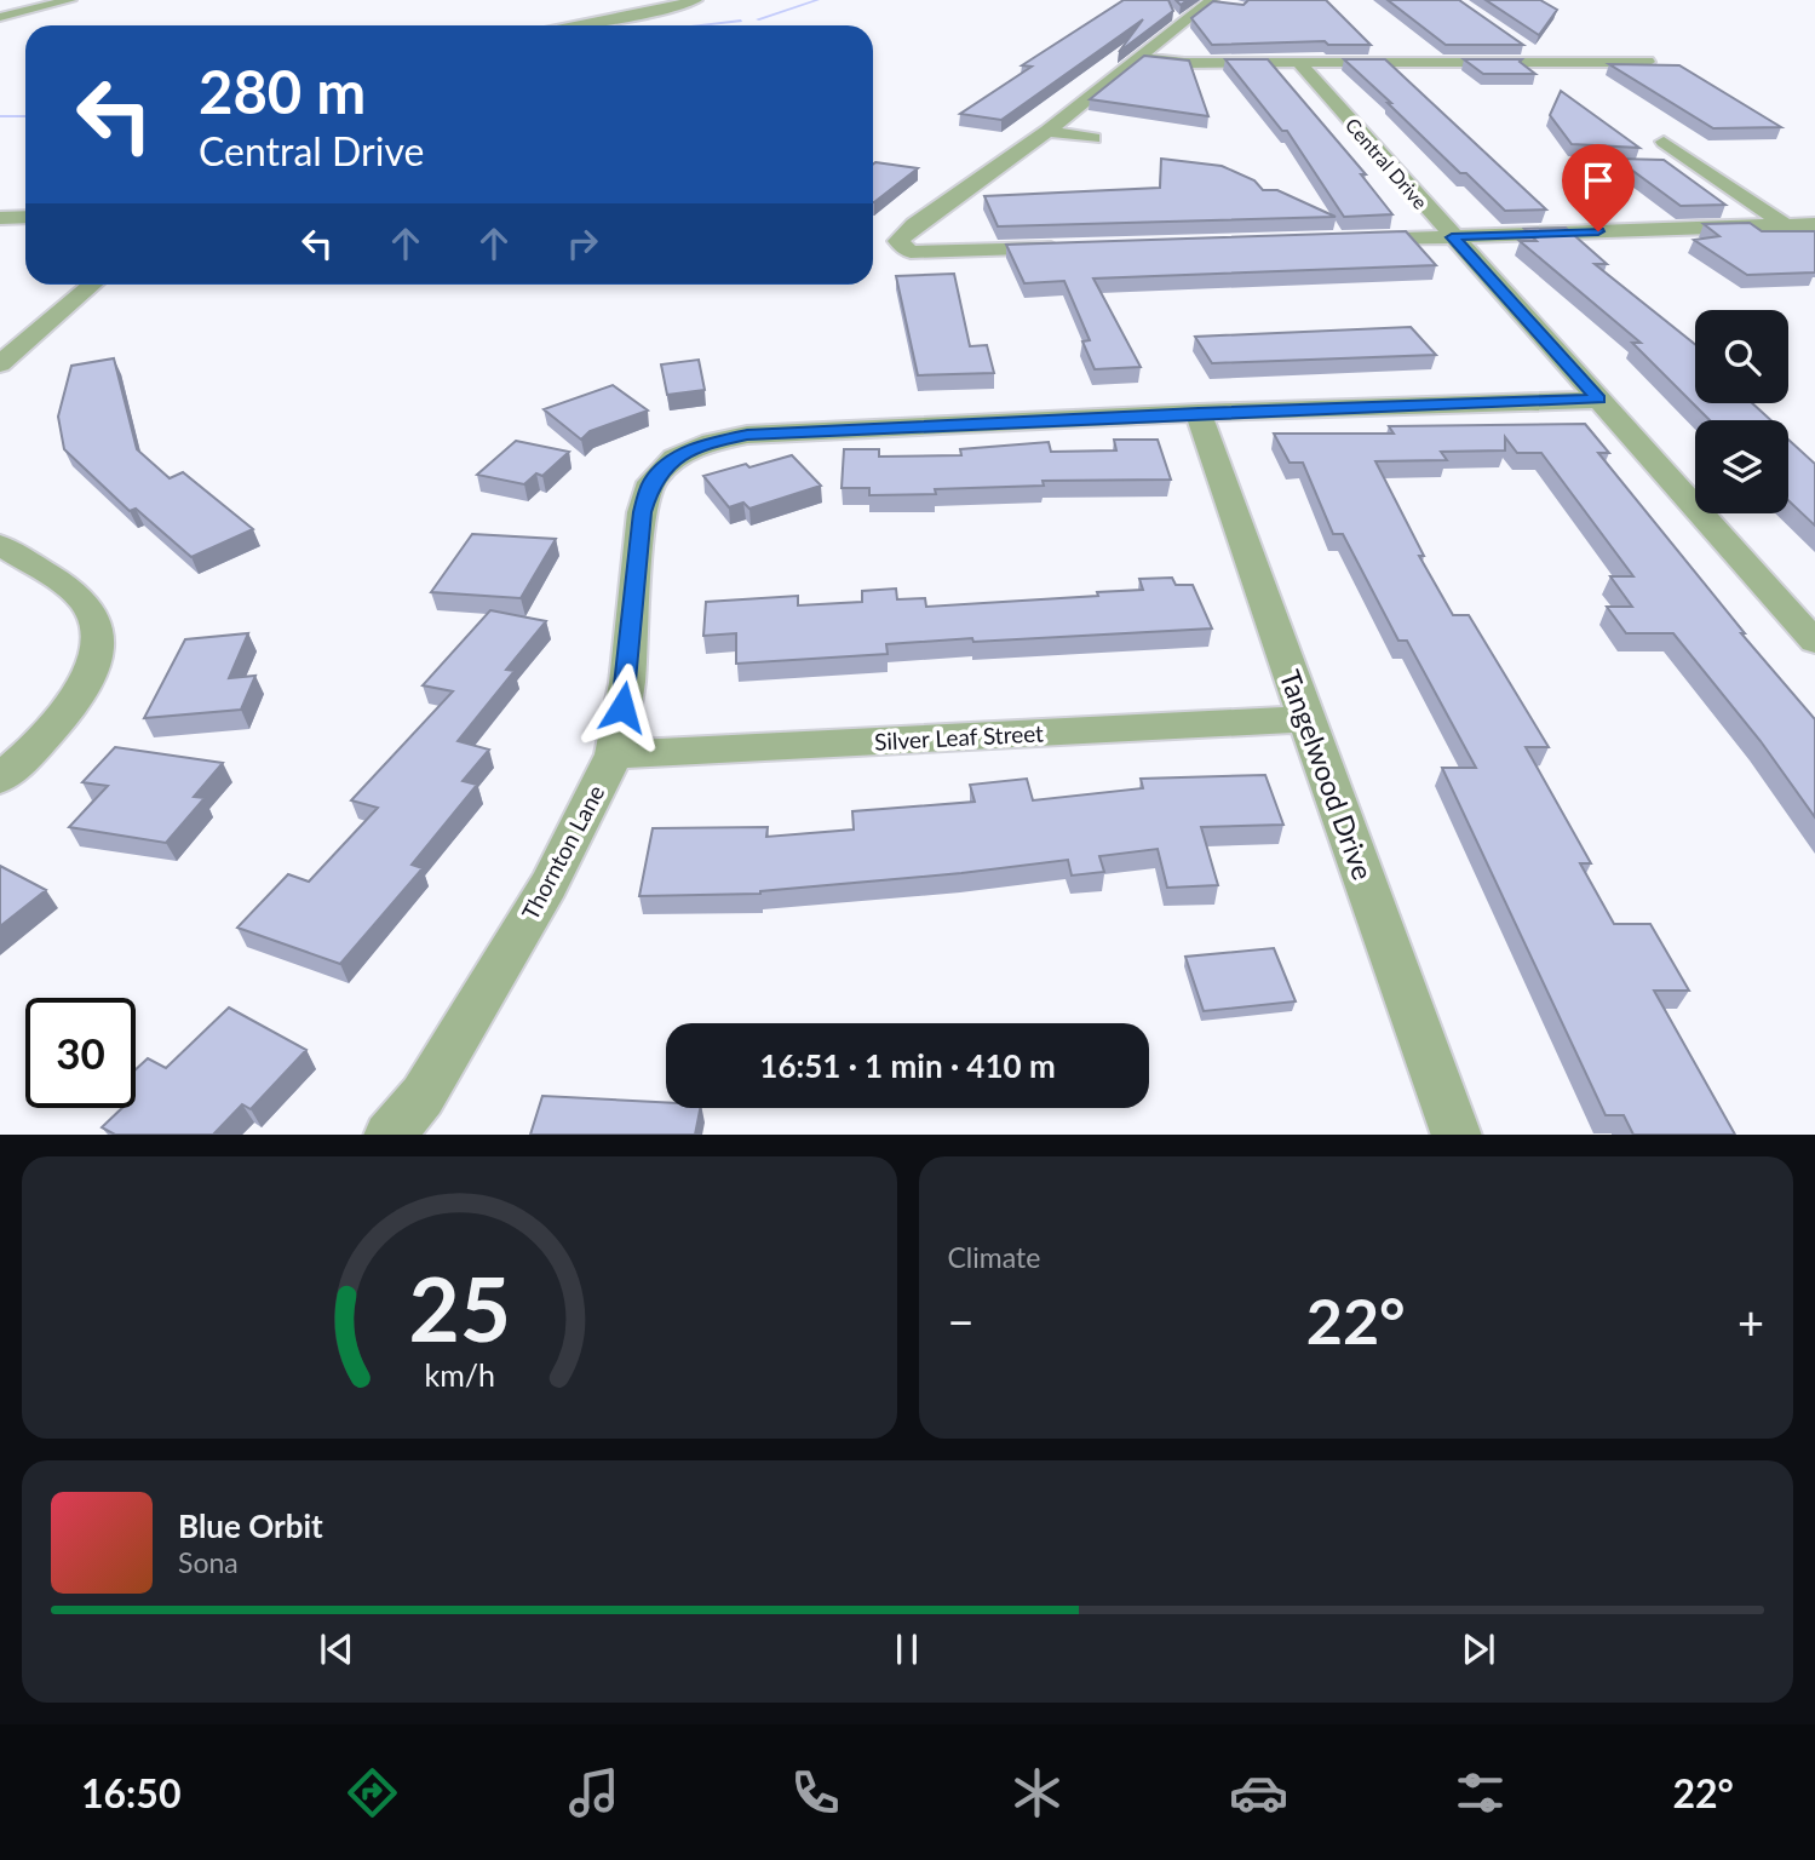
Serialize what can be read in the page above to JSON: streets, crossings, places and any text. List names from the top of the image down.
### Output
{
  "streets": {
    "street": [
      "Central Drive",
      "Silver Leaf Street",
      "Tangelwood Drive",
      "Thornton Lane"
    ]
  },
  "crossings": [
    ["Central Drive", "Thornton Lane"],
    ["Silver Leaf Street", "Tangelwood Drive"],
    ["Silver Leaf Street", "Thornton Lane"],
    ["Tangelwood Drive", "Thornton Lane"]
  ],
  "page": {
    "turn": ["280 m", "Central Drive"],
    "limit": "30",
    "trip": "16:51 · 1 min · 410 m",
    "tile": "Climate",
    "heat": ["−", "22°", "+"],
    "song": ["Blue Orbit", "Sona"],
    "tabs": ["16:50", "22°"],
    "gauge": ["25", "km/h"]
  }
}
